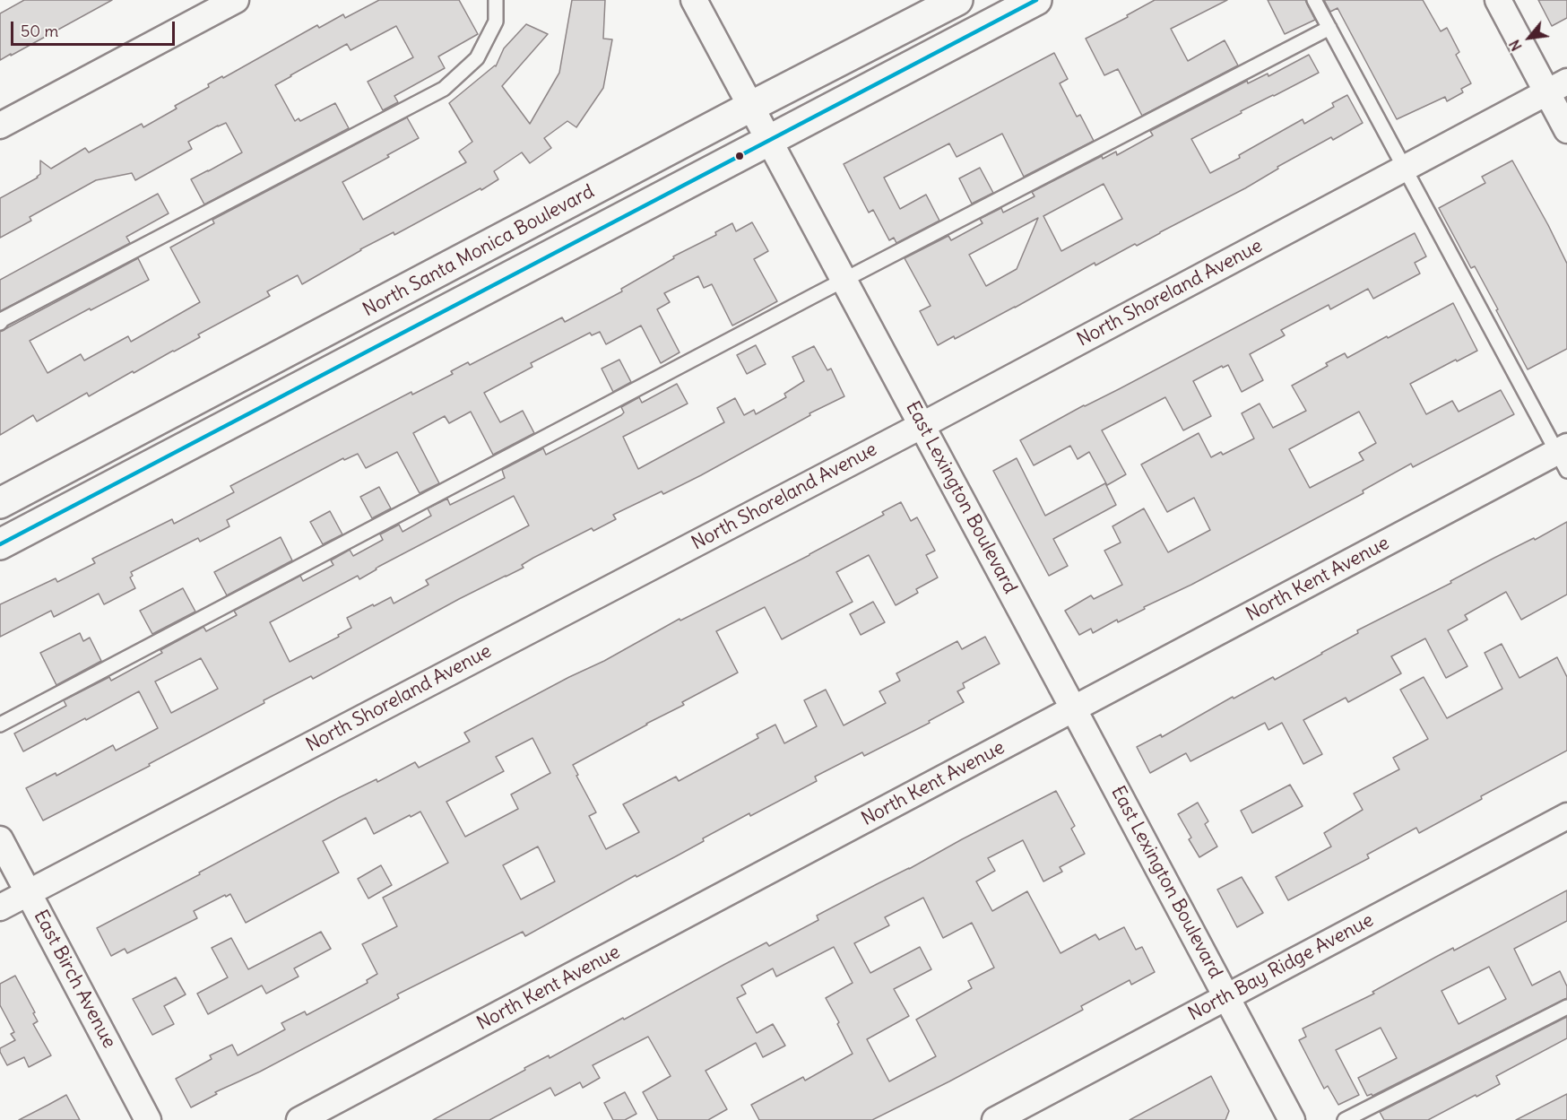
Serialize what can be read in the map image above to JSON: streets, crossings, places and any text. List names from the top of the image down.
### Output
{
  "streets": {
    "street": [
      "North Santa Monica Boulevard",
      "North Shoreland Avenue",
      "East Lexington Boulevard",
      "North Kent Avenue",
      "North Bay Ridge Avenue",
      "East Birch Avenue"
    ]
  },
  "crossings": [
    ["North Santa Monica Boulevard", "East Lexington Boulevard"],
    ["North Shoreland Avenue", "East Lexington Boulevard"],
    ["North Shoreland Avenue", "East Birch Avenue"],
    ["East Lexington Boulevard", "North Kent Avenue"],
    ["East Lexington Boulevard", "North Bay Ridge Avenue"]
  ],
  "scale_bar": "50 m",
  "north": "bottom left"
}
